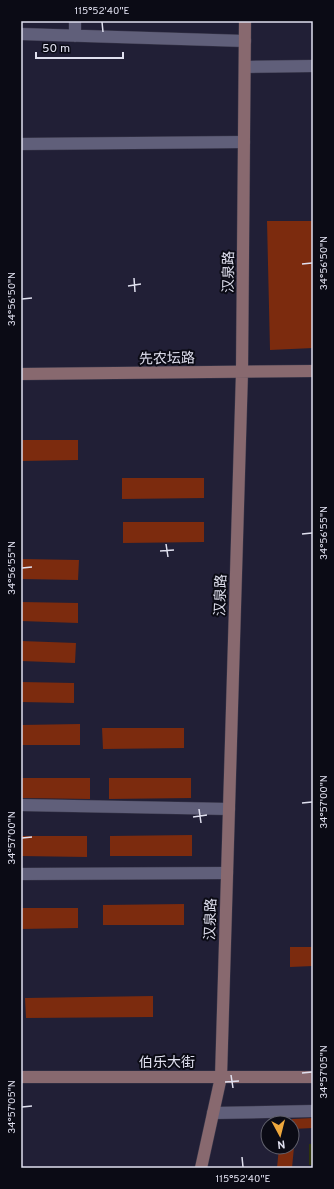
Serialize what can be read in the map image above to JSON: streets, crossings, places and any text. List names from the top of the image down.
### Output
{
  "streets": {
    "street": ["汉泉路", "先农坛路", "伯乐大街"]
  },
  "crossings": [
    ["汉泉路", "先农坛路"],
    ["汉泉路", "伯乐大街"]
  ],
  "scale_bar": "50 m",
  "north": "bottom",
  "coordinates": [
    "115°52'40\"E",
    "34°56'50\"N",
    "34°56'55\"N",
    "34°57'00\"N",
    "34°57'05\"N"
  ]
}
